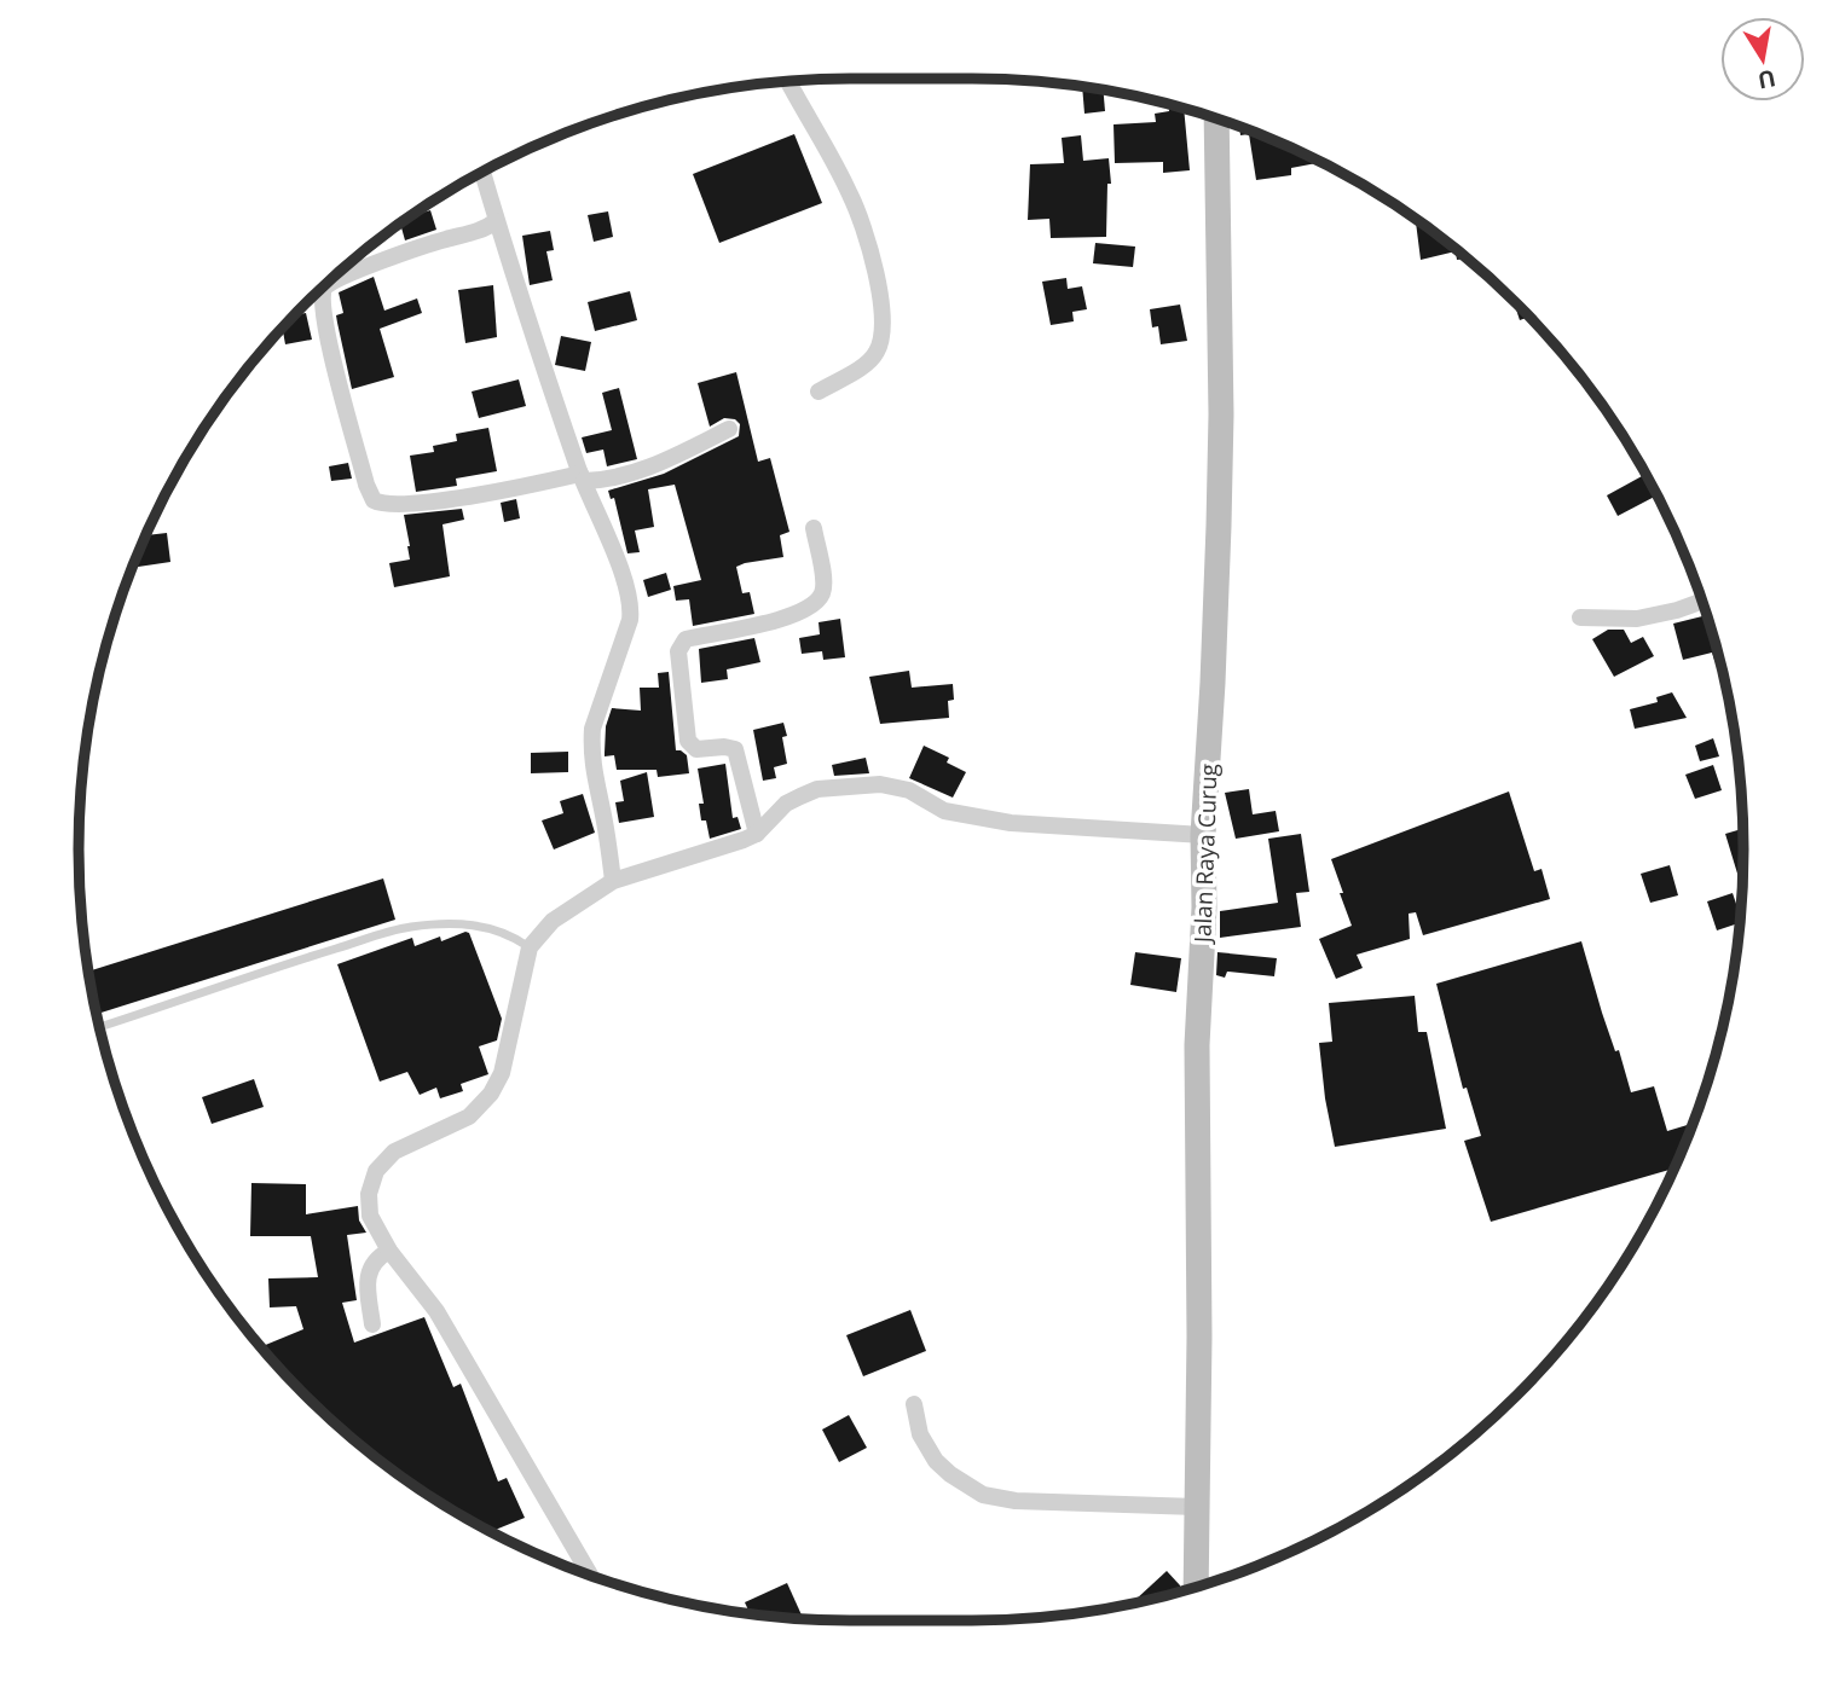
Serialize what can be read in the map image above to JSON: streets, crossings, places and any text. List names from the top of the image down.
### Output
{
  "streets": {
    "street": ["Jalan Raya Curug"]
  },
  "north": "bottom"
}
